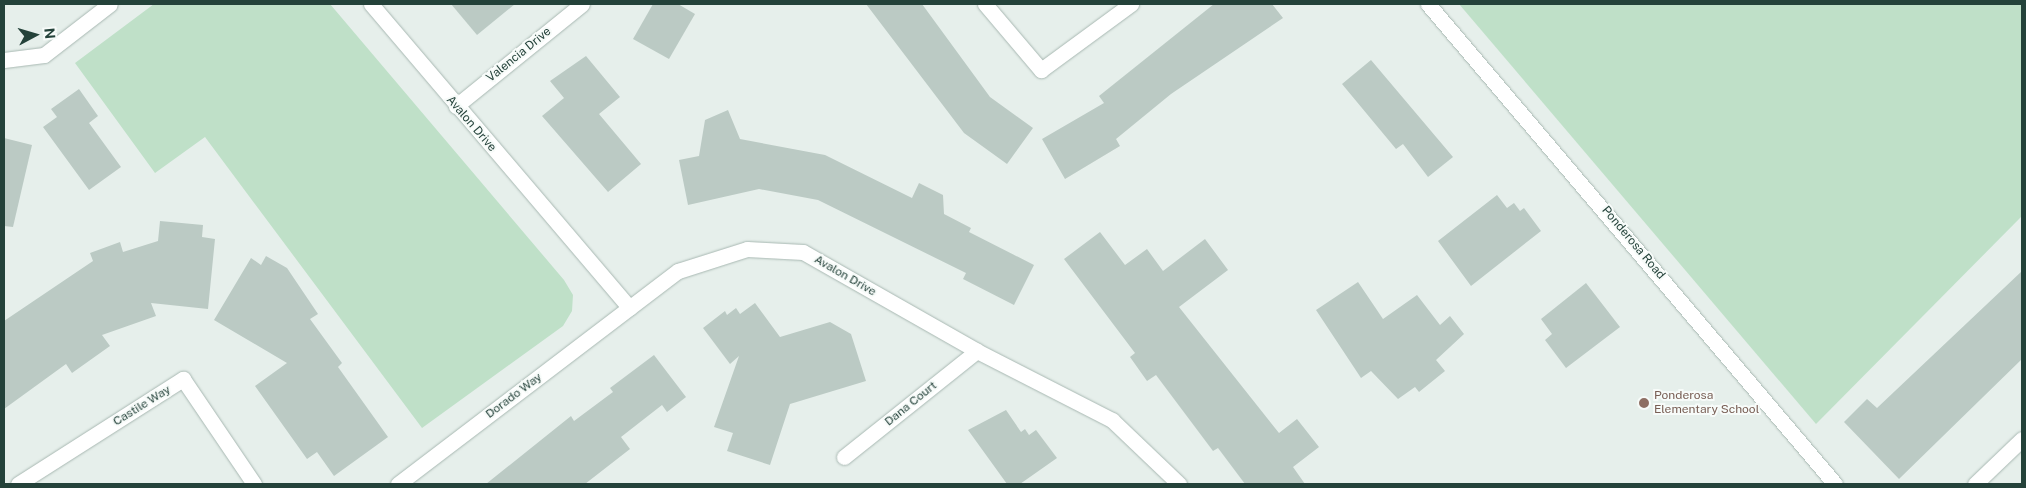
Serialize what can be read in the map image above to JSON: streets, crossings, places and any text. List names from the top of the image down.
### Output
{
  "streets": {
    "street": [
      "Valencia Drive",
      "Avalon Drive",
      "Ponderosa Road",
      "Dorado Way",
      "Dana Court",
      "Castile Way"
    ]
  },
  "crossings": [
    ["Valencia Drive", "Avalon Drive"],
    ["Avalon Drive", "Dorado Way"],
    ["Avalon Drive", "Dana Court"]
  ],
  "places": ["Ponderosa Elementary School"],
  "north": "right"
}
